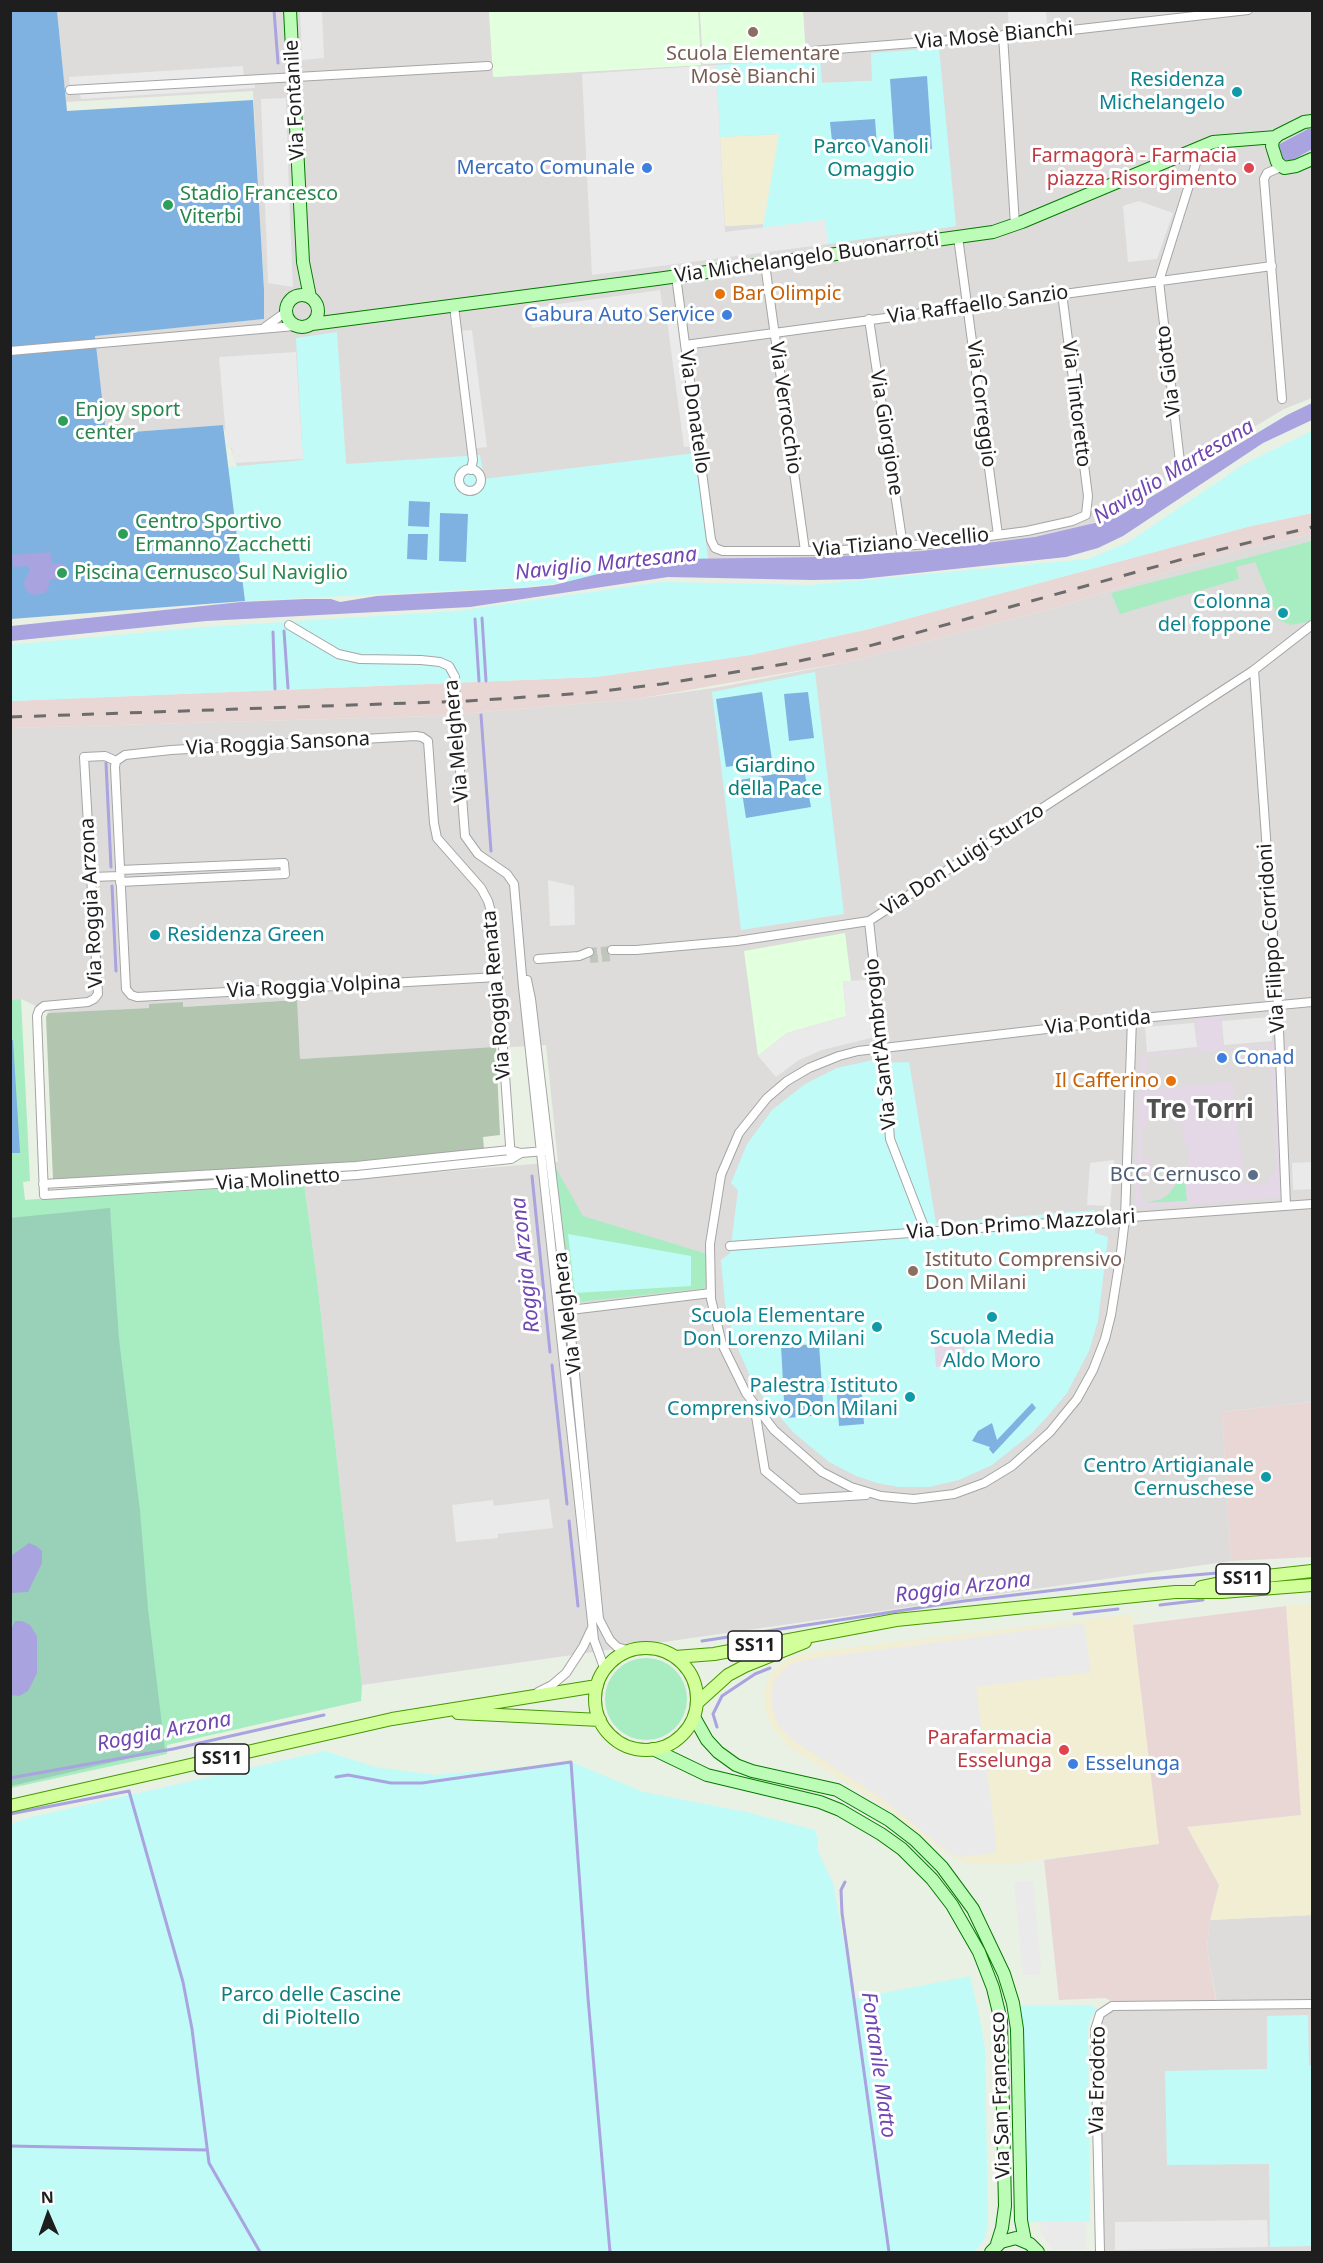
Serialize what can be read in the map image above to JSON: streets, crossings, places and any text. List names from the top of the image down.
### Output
{
  "streets": {
    "main road": ["SS11"],
    "street": [
      "Via Mosè Bianchi",
      "Via Fontanile",
      "Via Michelangelo Buonarroti",
      "Via Raffaello Sanzio",
      "Via Giotto",
      "Via Correggio",
      "Via Tintoretto",
      "Via Verrocchio",
      "Via Donatello",
      "Via Giorgione",
      "Via Tiziano Vecellio",
      "Via Melghera",
      "Via Roggia Sansona",
      "Via Don Luigi Sturzo",
      "Via Roggia Arzona",
      "Via Filippo Corridoni",
      "Via Roggia Volpina",
      "Via Roggia Renata",
      "Via Pontida",
      "Via Sant'Ambrogio",
      "Via Molinetto",
      "Via Don Primo Mazzolari",
      "Via Erodoto",
      "Via San Francesco"
    ]
  },
  "crossings": [
    ["Via Fontanile", "Via Michelangelo Buonarroti"],
    ["Via Michelangelo Buonarroti", "Via Correggio"],
    ["Via Michelangelo Buonarroti", "Via Verrocchio"],
    ["Via Michelangelo Buonarroti", "Via Donatello"],
    ["Via Raffaello Sanzio", "Via Giotto"],
    ["Via Raffaello Sanzio", "Via Correggio"],
    ["Via Raffaello Sanzio", "Via Tintoretto"],
    ["Via Raffaello Sanzio", "Via Verrocchio"],
    ["Via Raffaello Sanzio", "Via Donatello"],
    ["Via Raffaello Sanzio", "Via Giorgione"],
    ["Via Correggio", "Via Tiziano Vecellio"],
    ["Via Tintoretto", "Via Tiziano Vecellio"],
    ["Via Verrocchio", "Via Tiziano Vecellio"],
    ["Via Donatello", "Via Tiziano Vecellio"],
    ["Via Giorgione", "Via Tiziano Vecellio"],
    ["Via Melghera", "Via Molinetto"],
    ["Via Melghera", "SS11"],
    ["Via Melghera", "Via San Francesco"],
    ["Via Roggia Sansona", "Via Roggia Arzona"],
    ["Via Roggia Sansona", "Via Roggia Renata"],
    ["Via Don Luigi Sturzo", "Via Filippo Corridoni"],
    ["Via Don Luigi Sturzo", "Via Sant'Ambrogio"],
    ["Via Roggia Arzona", "Via Roggia Volpina"],
    ["Via Roggia Arzona", "Via Molinetto"],
    ["Via Filippo Corridoni", "Via Pontida"],
    ["Via Filippo Corridoni", "Via Don Primo Mazzolari"],
    ["Via Roggia Volpina", "Via Roggia Renata"],
    ["Via Roggia Renata", "Via Molinetto"],
    ["Via Pontida", "Via Sant'Ambrogio"],
    ["Via Sant'Ambrogio", "Via Don Primo Mazzolari"],
    ["SS11", "Via San Francesco"]
  ],
  "districts": ["Tre Torri"],
  "water": ["Naviglio Martesana", "Roggia Arzona", "Fontanile Matto"],
  "parks": ["Parco Vanoli Omaggio", "Giardino della Pace", "Parco delle Cascine di Pioltello"],
  "places": [
    "Scuola Elementare Mosè Bianchi",
    "Residenza Michelangelo",
    "Mercato Comunale",
    "Farmagorà - Farmacia piazza Risorgimento",
    "Stadio Francesco Viterbi",
    "Bar Olimpic",
    "Gabura Auto Service",
    "Enjoy sport center",
    "Centro Sportivo Ermanno Zacchetti",
    "Piscina Cernusco Sul Naviglio",
    "Colonna del foppone",
    "Residenza Green",
    "Conad",
    "Il Cafferino",
    "BCC Cernusco",
    "Istituto Comprensivo Don Milani",
    "Scuola Media Aldo Moro",
    "Scuola Elementare Don Lorenzo Milani",
    "Palestra Istituto Comprensivo Don Milani",
    "Centro Artigianale Cernuschese",
    "Parafarmacia Esselunga",
    "Esselunga"
  ],
  "north": "top"
}
